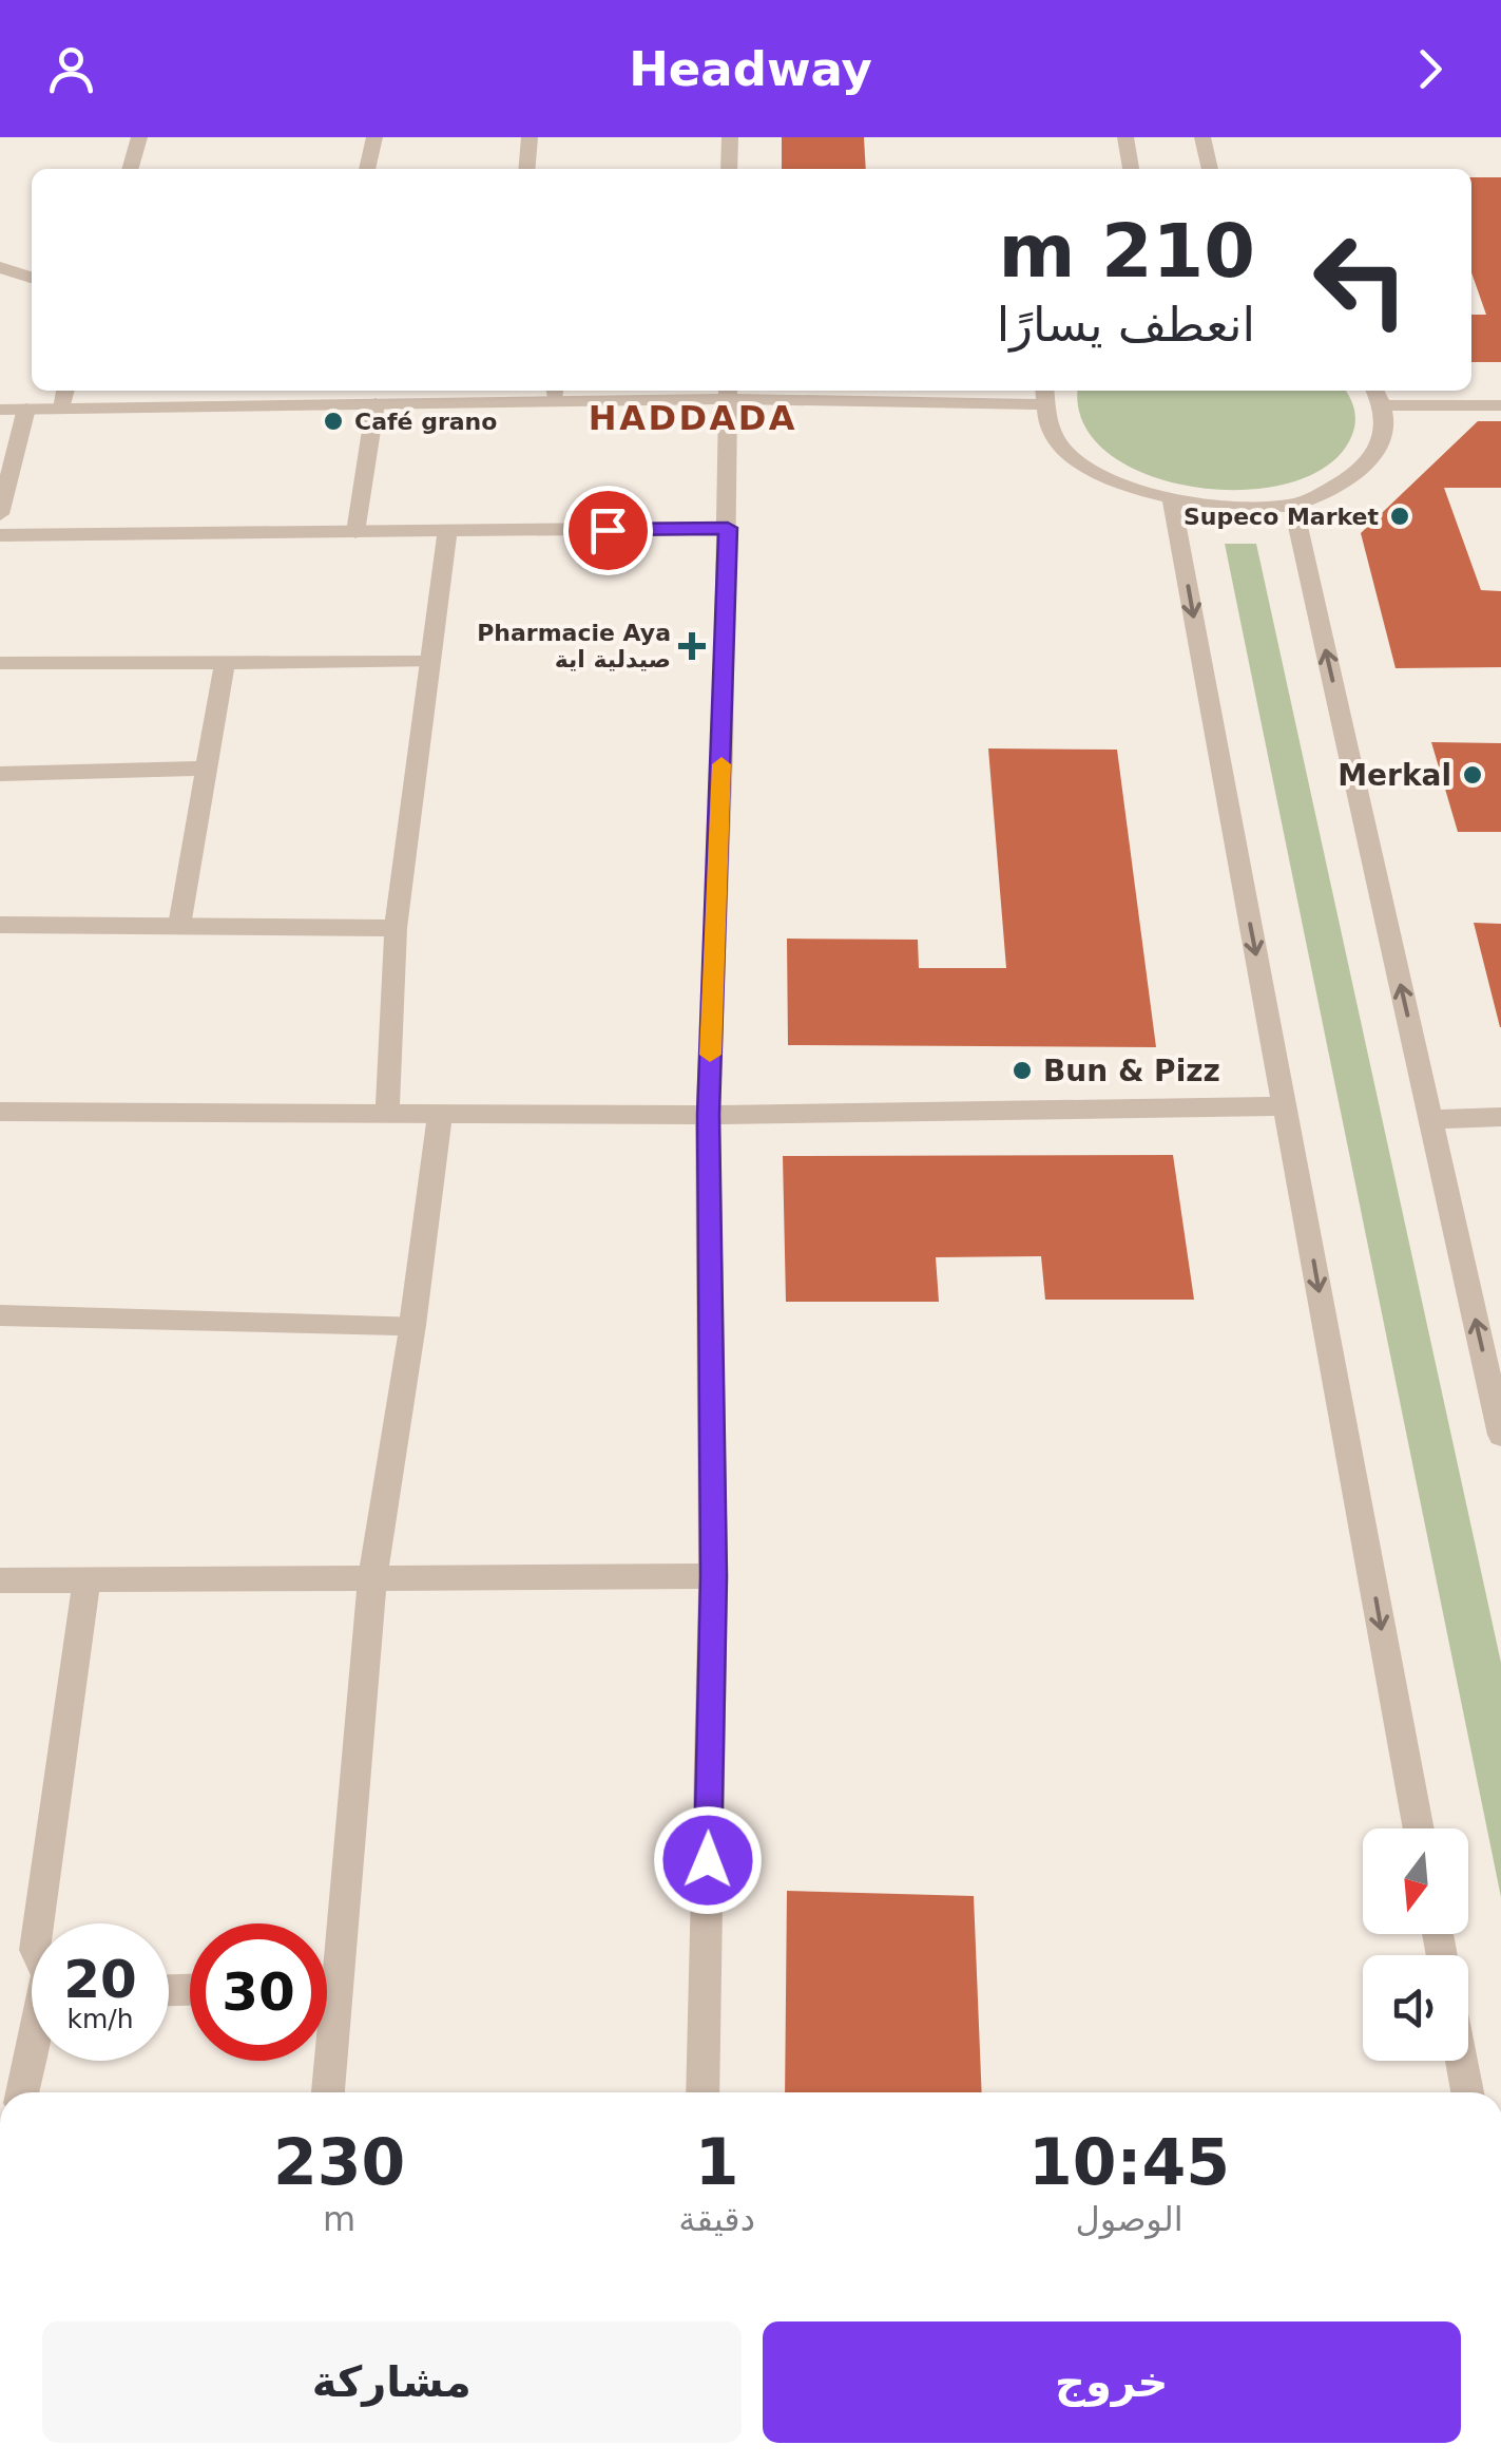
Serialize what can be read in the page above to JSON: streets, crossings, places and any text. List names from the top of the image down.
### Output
{
  "districts": ["HADDADA"],
  "places": {
    "other": [
      "Café grano",
      "Supeco Market",
      "Merkal",
      "Bun & Pizz"
    ],
    "health": ["Pharmacie Aya صيدلية اية"]
  },
  "north": "bottom",
  "page": {
    "header": "Headway",
    "turn": ["210 m", "انعطف يسارًا"],
    "speed": "20 km/h",
    "limit": "30",
    "eta": [
      "10:45",
      "الوصول",
      "1",
      "دقيقة",
      "230",
      "m"
    ],
    "buttons": ["خروج", "مشاركة"]
  }
}
